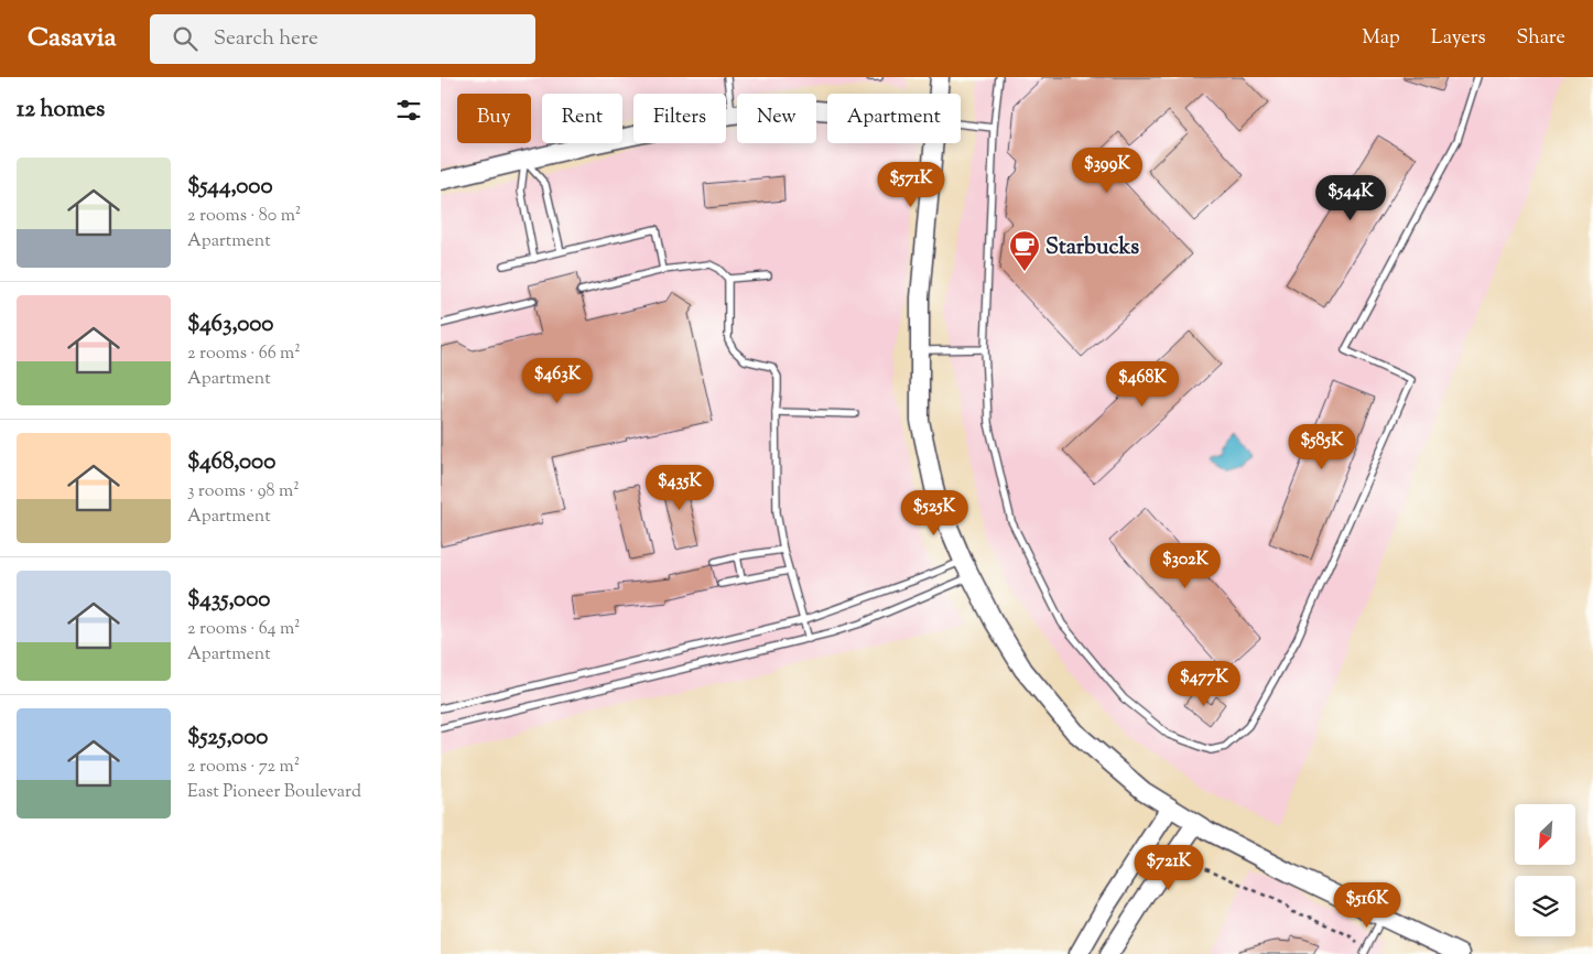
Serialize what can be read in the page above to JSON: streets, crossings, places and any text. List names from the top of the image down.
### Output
{
  "places": {
    "cafe": ["Starbucks"]
  },
  "north": "bottom left",
  "page": {
    "header": "Casavia",
    "search": "Search here",
    "nav": ["Map", "Layers", "Share"],
    "heading": "12 homes",
    "chip": [
      "Buy",
      "Rent",
      "Filters",
      "New",
      "Apartment"
    ],
    "list": [
      {
        "name": "$544,000",
        "note": "2 rooms · 80 m² · Apartment"
      },
      {
        "name": "$463,000",
        "note": "2 rooms · 66 m² · Apartment"
      },
      {
        "name": "$468,000",
        "note": "3 rooms · 98 m² · Apartment"
      },
      {
        "name": "$435,000",
        "note": "2 rooms · 64 m² · Apartment"
      },
      {
        "name": "$525,000",
        "note": "2 rooms · 72 m² · East Pioneer Boulevard"
      }
    ],
    "price": [
      "$399K",
      "$571K",
      "$544K",
      "$463K",
      "$468K",
      "$585K",
      "$435K",
      "$525K",
      "$302K",
      "$477K",
      "$721K",
      "$516K"
    ]
  }
}
